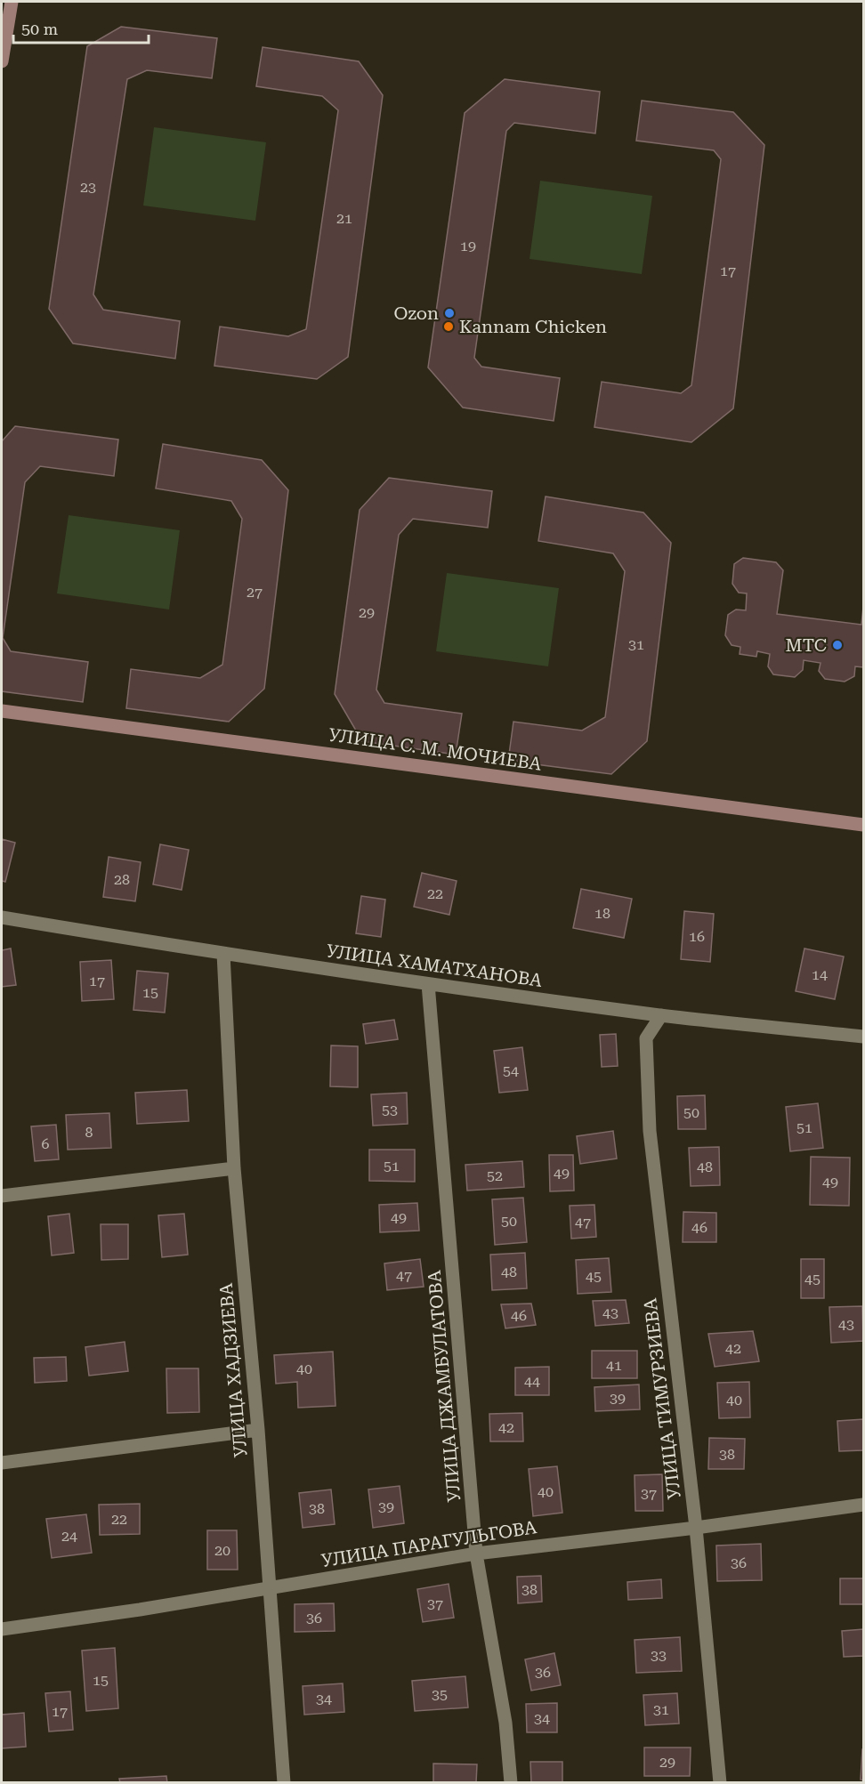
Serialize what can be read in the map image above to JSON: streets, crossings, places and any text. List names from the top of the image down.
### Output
{
  "streets": {
    "street": [
      "УЛИЦА С. М. МОЧИЕВА",
      "УЛИЦА ХАМАТХАНОВА",
      "УЛИЦА ХАДЗИЕВА",
      "УЛИЦА ДЖАМБУЛАТОВА",
      "УЛИЦА ТИМУРЗИЕВА",
      "УЛИЦА ПАРАГУЛЬГОВА"
    ]
  },
  "crossings": [
    ["УЛИЦА ХАМАТХАНОВА", "УЛИЦА ХАДЗИЕВА"],
    ["УЛИЦА ХАМАТХАНОВА", "УЛИЦА ДЖАМБУЛАТОВА"],
    ["УЛИЦА ХАМАТХАНОВА", "УЛИЦА ТИМУРЗИЕВА"],
    ["УЛИЦА ХАДЗИЕВА", "УЛИЦА ПАРАГУЛЬГОВА"],
    ["УЛИЦА ДЖАМБУЛАТОВА", "УЛИЦА ПАРАГУЛЬГОВА"],
    ["УЛИЦА ТИМУРЗИЕВА", "УЛИЦА ПАРАГУЛЬГОВА"]
  ],
  "places": ["Ozon", "Kannam Chicken", "МТС"],
  "house_numbers": [
    "23",
    "21",
    "19",
    "17",
    "27",
    "29",
    "31",
    "28",
    "22",
    "18",
    "16",
    "14",
    "17",
    "15",
    "54",
    "53",
    "50",
    "51",
    "8",
    "6",
    "51",
    "48",
    "49",
    "52",
    "49",
    "49",
    "50",
    "47",
    "46",
    "48",
    "47",
    "45",
    "45",
    "43",
    "46",
    "43",
    "42",
    "41",
    "40",
    "44",
    "39",
    "40",
    "42",
    "38",
    "40",
    "37",
    "39",
    "38",
    "22",
    "24",
    "20",
    "36",
    "38",
    "37",
    "36",
    "33",
    "36",
    "15",
    "35",
    "34",
    "31",
    "17",
    "34",
    "29"
  ],
  "scale_bar": "50 m"
}
